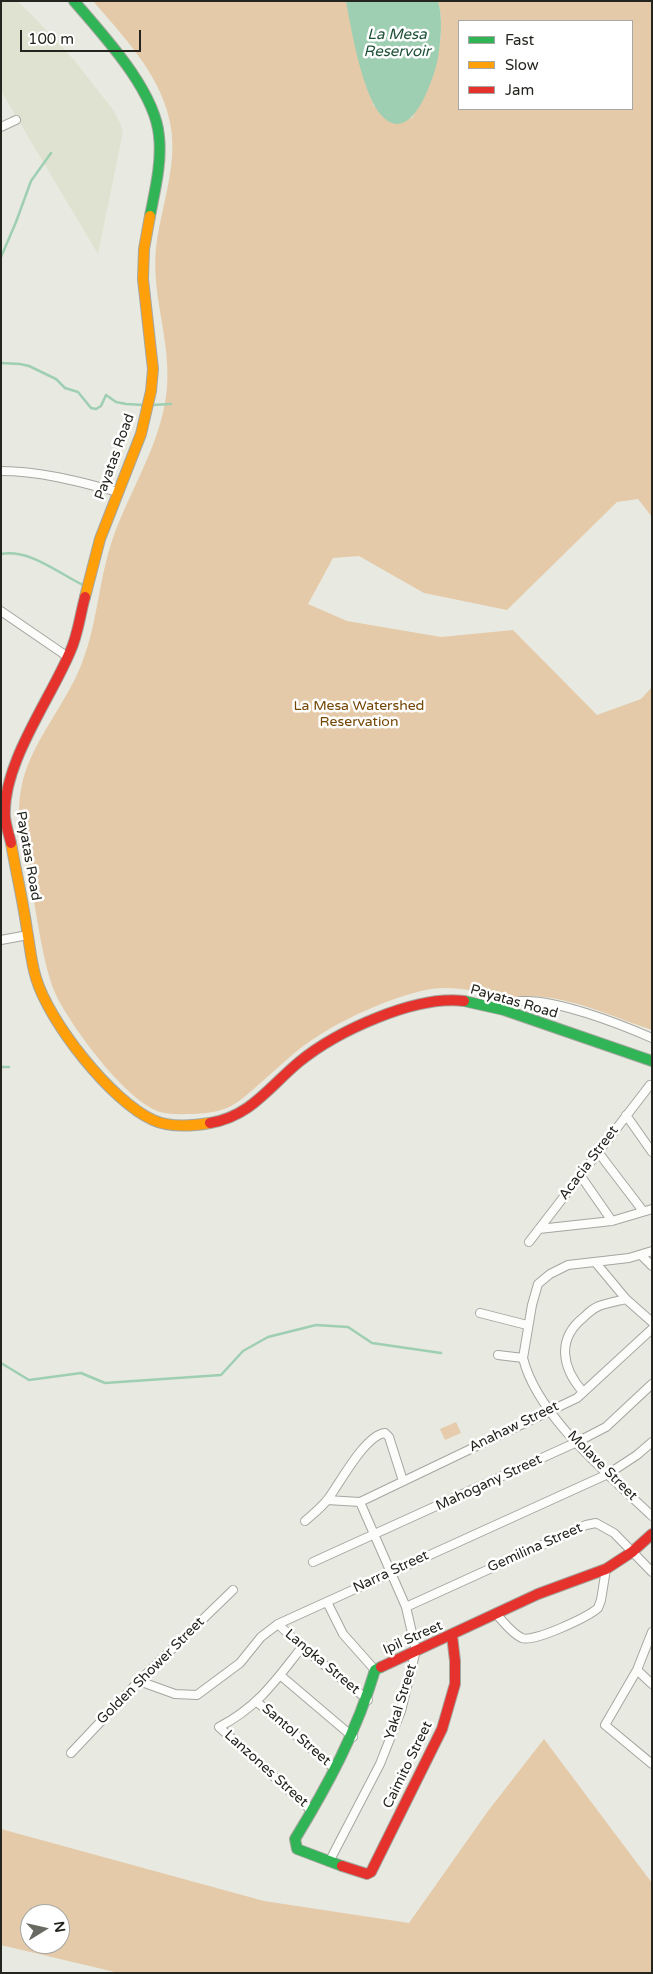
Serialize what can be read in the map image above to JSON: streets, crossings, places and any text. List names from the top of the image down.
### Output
{
  "streets": {
    "main road": ["Payatas Road", "Ipil Street", "Caimito Street"],
    "street": [
      "Acacia Street",
      "Anahaw Street",
      "Molave Street",
      "Mahogany Street",
      "Gemilina Street",
      "Narra Street",
      "Langka Street",
      "Golden Shower Street",
      "Yakal Street",
      "Santol Street",
      "Lanzones Street"
    ]
  },
  "crossings": [
    ["Anahaw Street", "Molave Street"],
    ["Anahaw Street", "Yakal Street"],
    ["Molave Street", "Mahogany Street"],
    ["Molave Street", "Narra Street"],
    ["Mahogany Street", "Yakal Street"],
    ["Gemilina Street", "Ipil Street"],
    ["Gemilina Street", "Yakal Street"],
    ["Narra Street", "Langka Street"],
    ["Narra Street", "Golden Shower Street"],
    ["Narra Street", "Yakal Street"],
    ["Ipil Street", "Langka Street"],
    ["Ipil Street", "Yakal Street"],
    ["Ipil Street", "Santol Street"],
    ["Ipil Street", "Caimito Street"],
    ["Ipil Street", "Lanzones Street"],
    ["Santol Street", "Lanzones Street"]
  ],
  "water": ["La Mesa Reservoir"],
  "parks": ["La Mesa Watershed Reservation"],
  "legend": ["Fast", "Slow", "Jam"],
  "scale_bar": "100 m",
  "north": "right"
}
